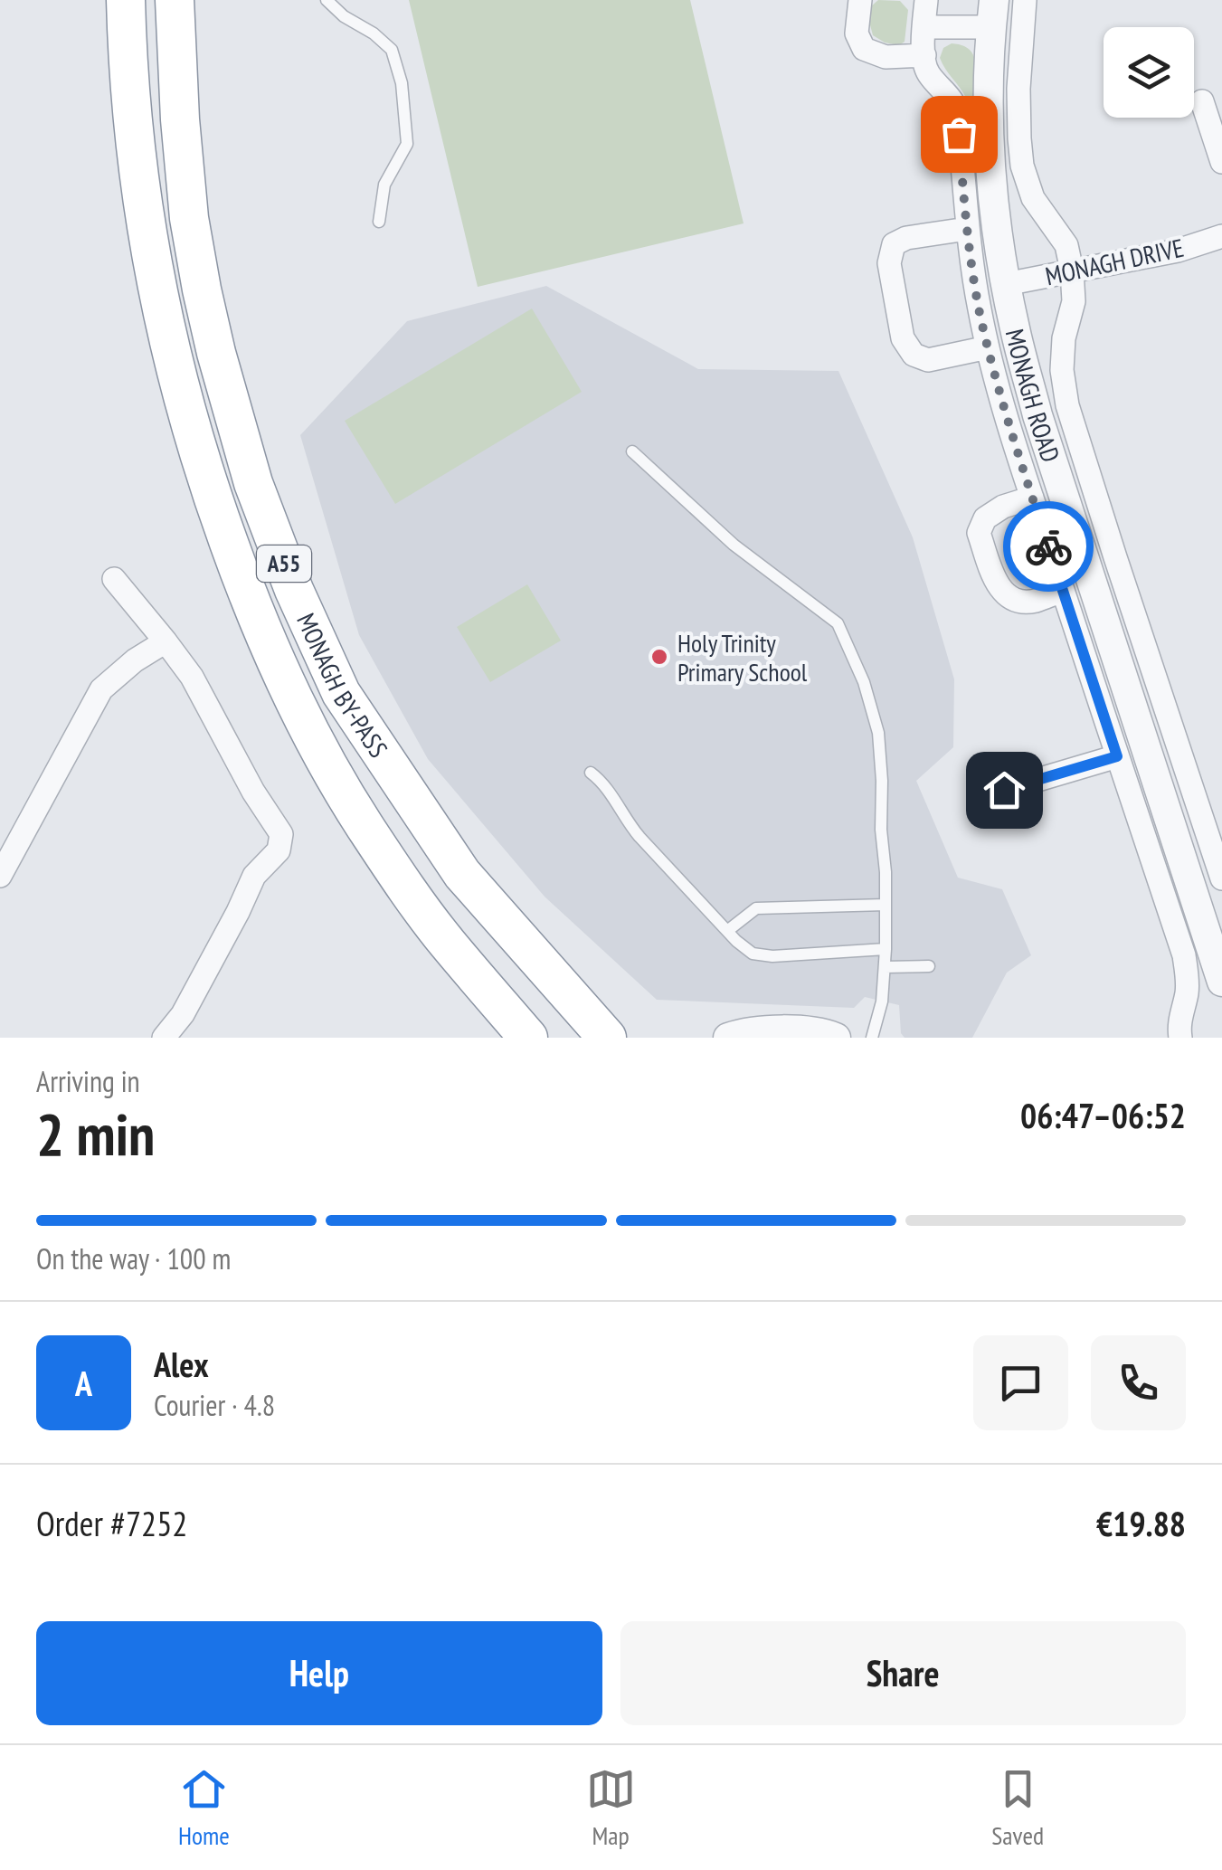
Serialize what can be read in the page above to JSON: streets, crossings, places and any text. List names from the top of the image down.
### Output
{
  "streets": {
    "highway": ["A55", "MONAGH BY-PASS"],
    "street": ["MONAGH DRIVE", "MONAGH ROAD"]
  },
  "crossings": [
    ["MONAGH DRIVE", "MONAGH ROAD"]
  ],
  "places": ["Holy Trinity Primary School"],
  "page": {
    "heading": ["2 min", "Arriving in", "06:47–06:52"],
    "panel": [
      "Alex",
      "Courier · 4.8",
      "Order #7252",
      "€19.88"
    ],
    "bar": "On the way · 100 m",
    "round": "A",
    "buttons": ["Help", "Share"],
    "tabs": ["Home", "Map", "Saved"]
  }
}
